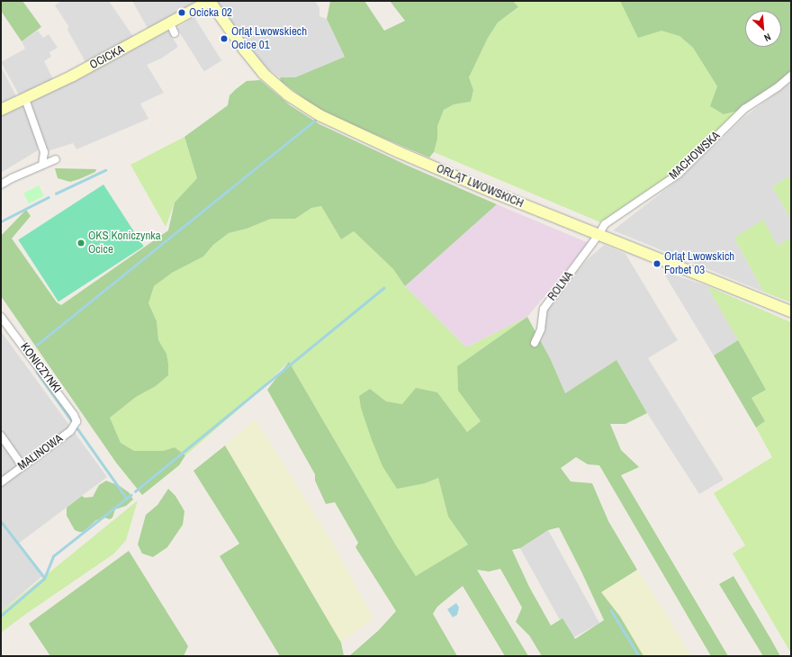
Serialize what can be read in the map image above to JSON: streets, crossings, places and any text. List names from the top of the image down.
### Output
{
  "streets": {
    "street": [
      "OCICKA",
      "MACHOWSKA",
      "ORLĄT LWOWSKICH",
      "ROLNA",
      "KONICZYNKI",
      "MALINOWA"
    ]
  },
  "crossings": [
    ["OCICKA", "ORLĄT LWOWSKICH"],
    ["MACHOWSKA", "ORLĄT LWOWSKICH"],
    ["MACHOWSKA", "ROLNA"],
    ["ORLĄT LWOWSKICH", "ROLNA"],
    ["KONICZYNKI", "MALINOWA"]
  ],
  "places": [
    "Ocicka 02",
    "Orląt Lwowskiech Ocice 01",
    "OKS Koniczynka Ocice",
    "Orląt Lwowskich Forbet 03"
  ],
  "north": "bottom right"
}
